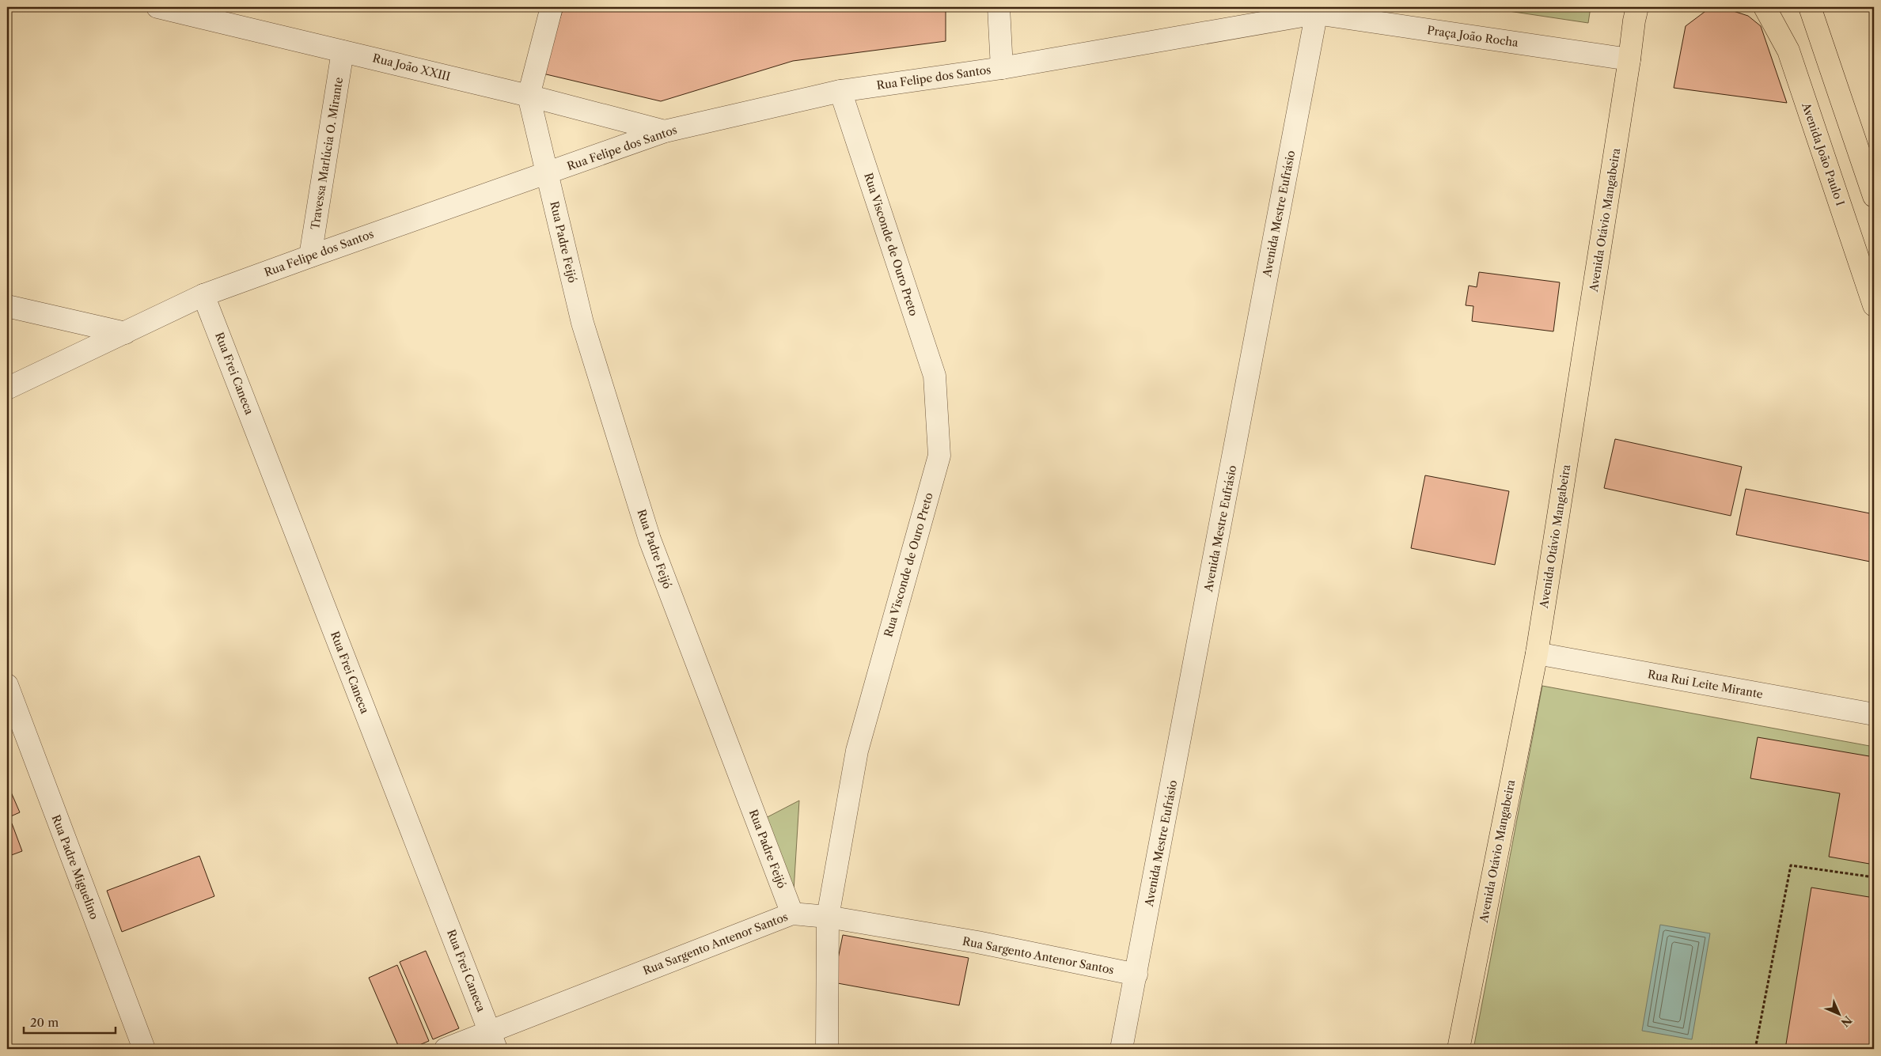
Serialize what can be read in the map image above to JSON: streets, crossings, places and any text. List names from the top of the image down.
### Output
{
  "streets": {
    "main road": ["Avenida João Paulo I", "Avenida Otávio Mangabeira"],
    "street": [
      "Praça João Rocha",
      "Rua João XXIII",
      "Rua Felipe dos Santos",
      "Travessa Marlúcia O. Mirante",
      "Avenida Mestre Eufrásio",
      "Rua Padre Feijó",
      "Rua Visconde de Ouro Preto",
      "Rua Frei Caneca",
      "Rua Rui Leite Mirante",
      "Rua Padre Miguelino",
      "Rua Sargento Antenor Santos"
    ]
  },
  "crossings": [
    ["Praça João Rocha", "Rua Felipe dos Santos"],
    ["Praça João Rocha", "Avenida Mestre Eufrásio"],
    ["Praça João Rocha", "Avenida Otávio Mangabeira"],
    ["Rua João XXIII", "Rua Felipe dos Santos"],
    ["Rua João XXIII", "Travessa Marlúcia O. Mirante"],
    ["Rua João XXIII", "Rua Padre Feijó"],
    ["Rua Felipe dos Santos", "Travessa Marlúcia O. Mirante"],
    ["Rua Felipe dos Santos", "Avenida Mestre Eufrásio"],
    ["Rua Felipe dos Santos", "Rua Padre Feijó"],
    ["Rua Felipe dos Santos", "Rua Visconde de Ouro Preto"],
    ["Rua Felipe dos Santos", "Rua Frei Caneca"],
    ["Avenida Mestre Eufrásio", "Rua Sargento Antenor Santos"],
    ["Avenida Otávio Mangabeira", "Rua Rui Leite Mirante"],
    ["Rua Padre Feijó", "Rua Sargento Antenor Santos"],
    ["Rua Visconde de Ouro Preto", "Rua Sargento Antenor Santos"],
    ["Rua Frei Caneca", "Rua Sargento Antenor Santos"]
  ],
  "scale_bar": "20 m",
  "north": "bottom right"
}
